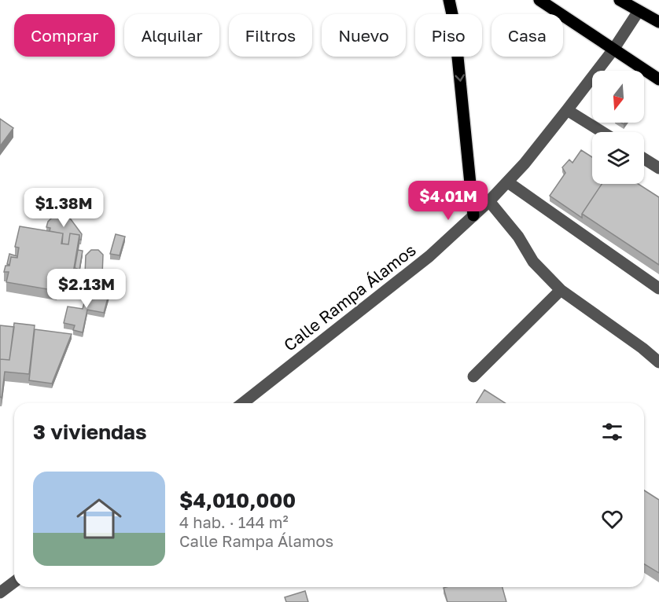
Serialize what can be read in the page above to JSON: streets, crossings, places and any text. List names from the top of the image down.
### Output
{
  "streets": {
    "street": ["Calle Rampa Álamos"]
  },
  "north": "bottom",
  "page": {
    "chip": [
      "Comprar",
      "Alquilar",
      "Filtros",
      "Nuevo",
      "Piso",
      "Casa"
    ],
    "price": ["$4.01M", "$1.38M", "$2.13M"],
    "heading": "3 viviendas",
    "list": [
      {
        "name": "$4,010,000",
        "note": "4 hab. · 144 m² · Calle Rampa Álamos"
      }
    ]
  }
}
